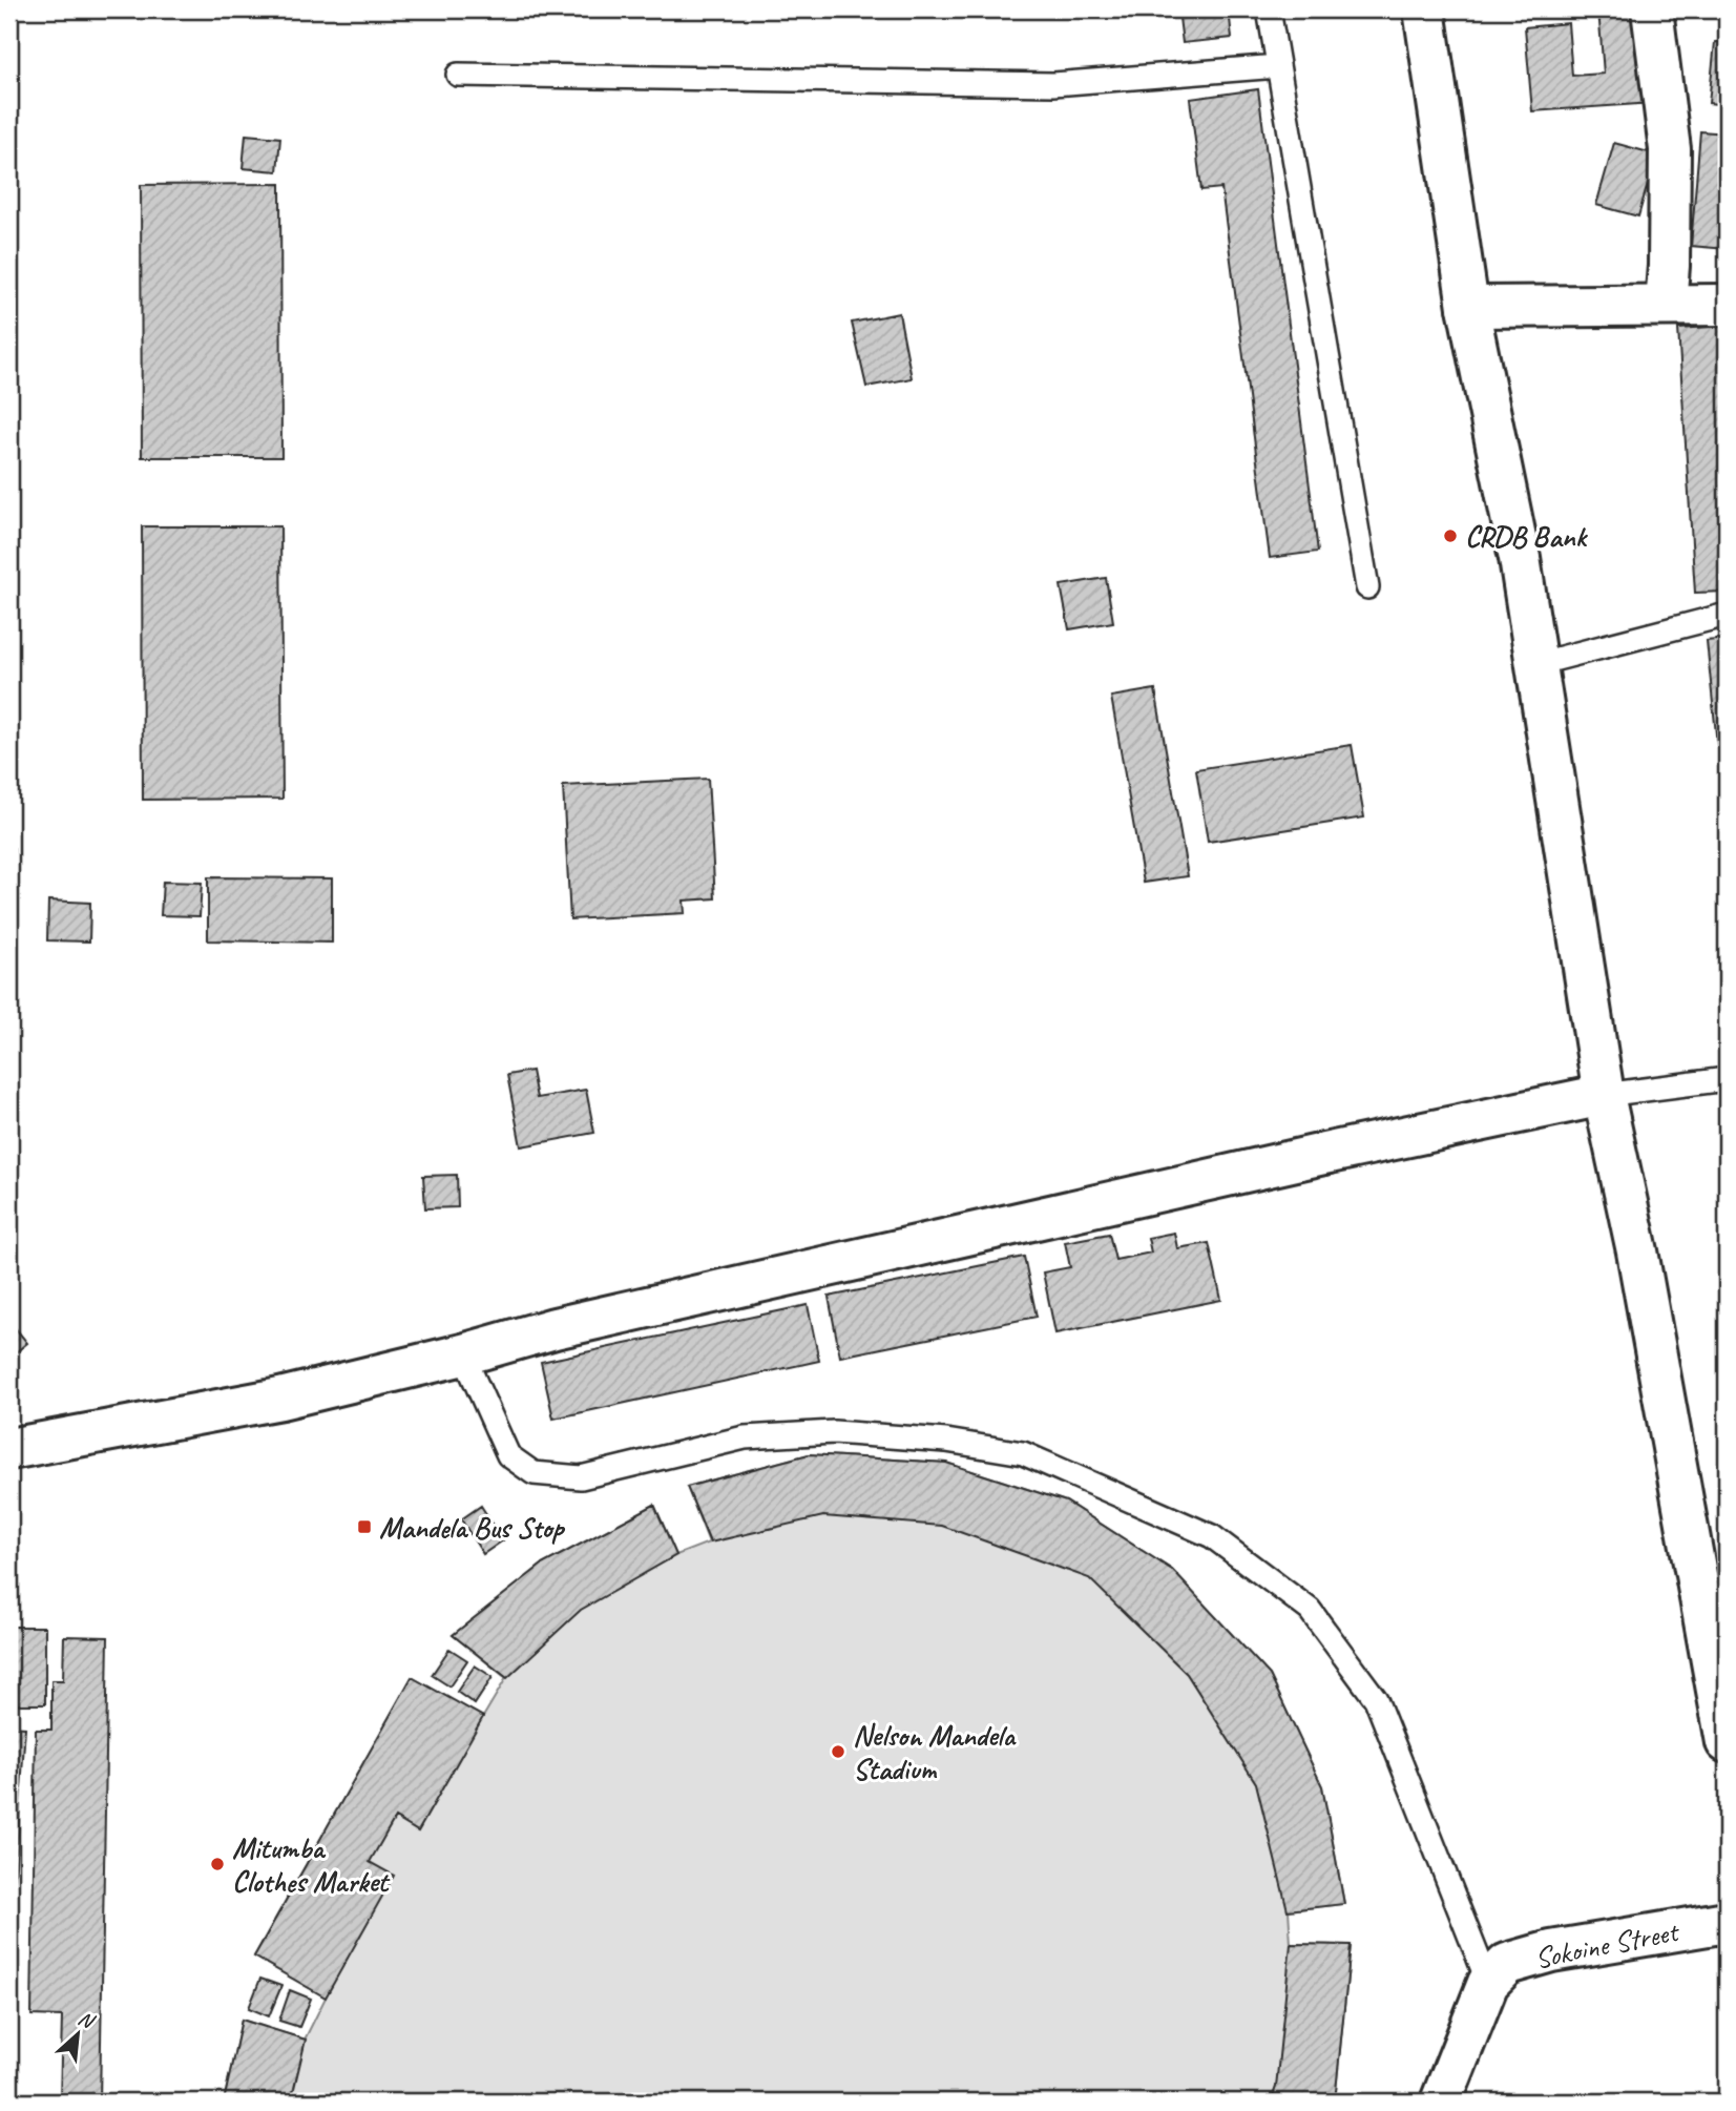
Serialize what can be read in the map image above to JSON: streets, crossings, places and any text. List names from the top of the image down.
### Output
{
  "streets": {
    "main road": ["Sokoine Street"]
  },
  "places": {
    "other": ["CRDB Bank", "Nelson Mandela Stadium", "Mitumba Clothes Market"],
    "transit": ["Mandela Bus Stop"]
  },
  "north": "top right"
}
